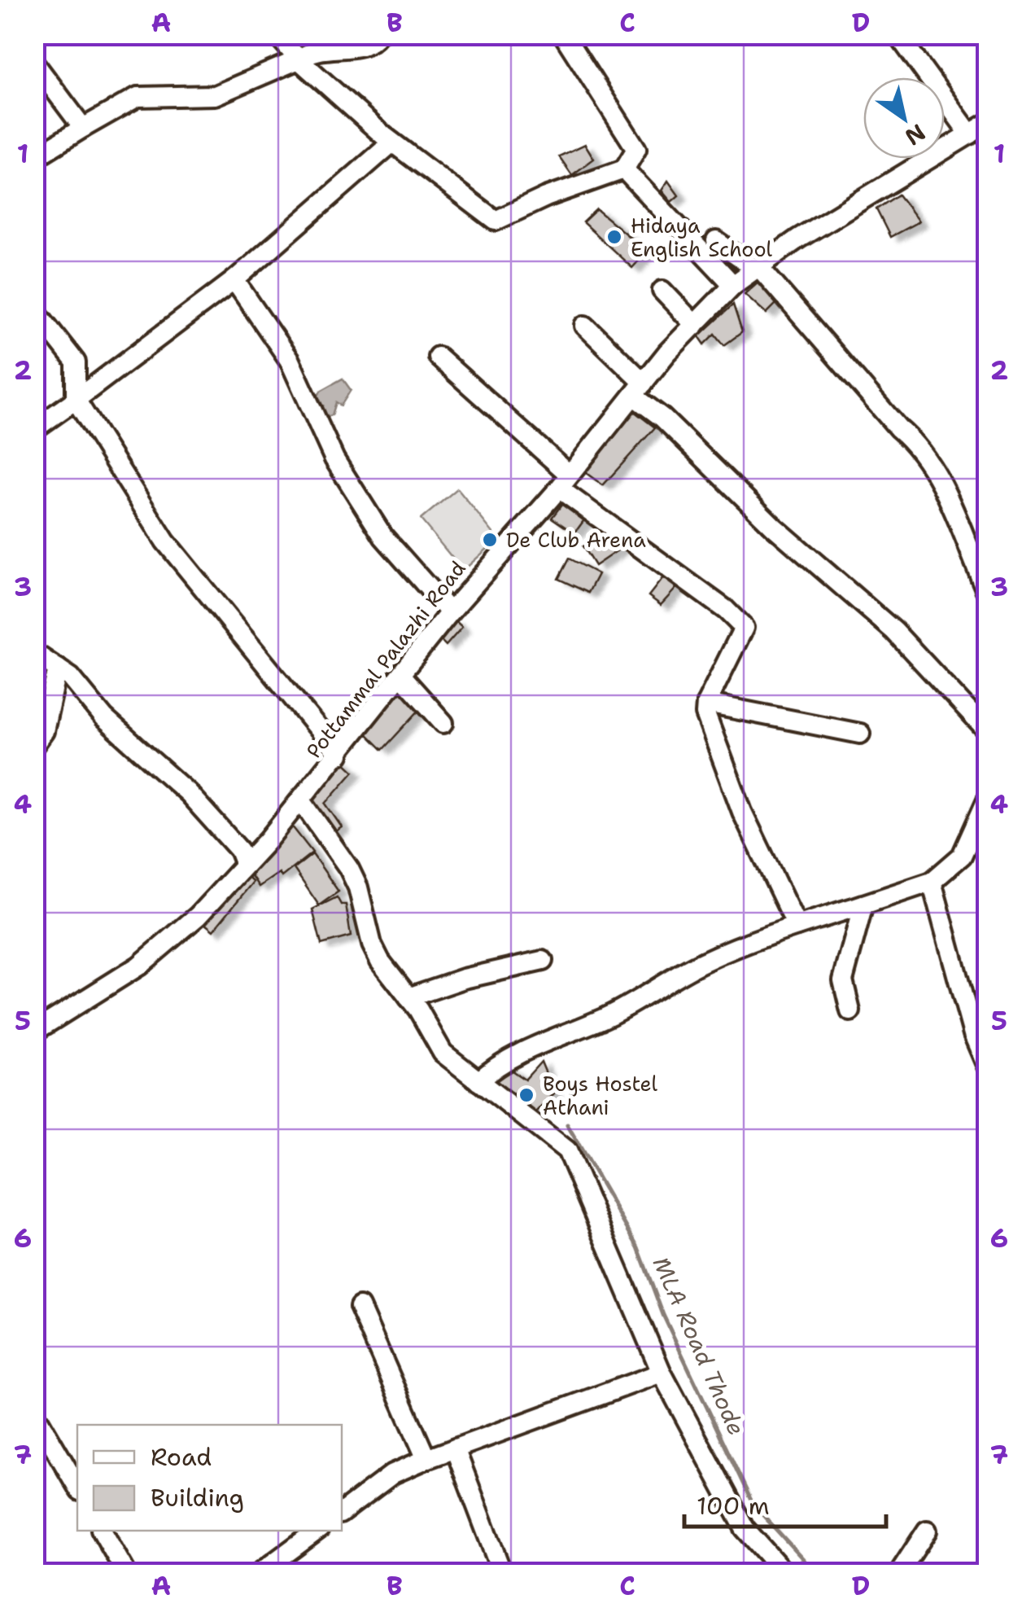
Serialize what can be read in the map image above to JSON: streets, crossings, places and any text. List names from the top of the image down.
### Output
{
  "streets": {
    "street": ["Pottammal Palazhi Road"]
  },
  "water": ["MLA Road Thode"],
  "places": ["Hidaya English School", "De Club Arena", "Boys Hostel Athani"],
  "legend": ["Road", "Building"],
  "scale_bar": "100 m",
  "north": "bottom right",
  "grid": {
    "columns": [
      "A",
      "B",
      "C",
      "D"
    ],
    "rows": [
      "1",
      "2",
      "3",
      "4",
      "5",
      "6",
      "7"
    ]
  }
}
